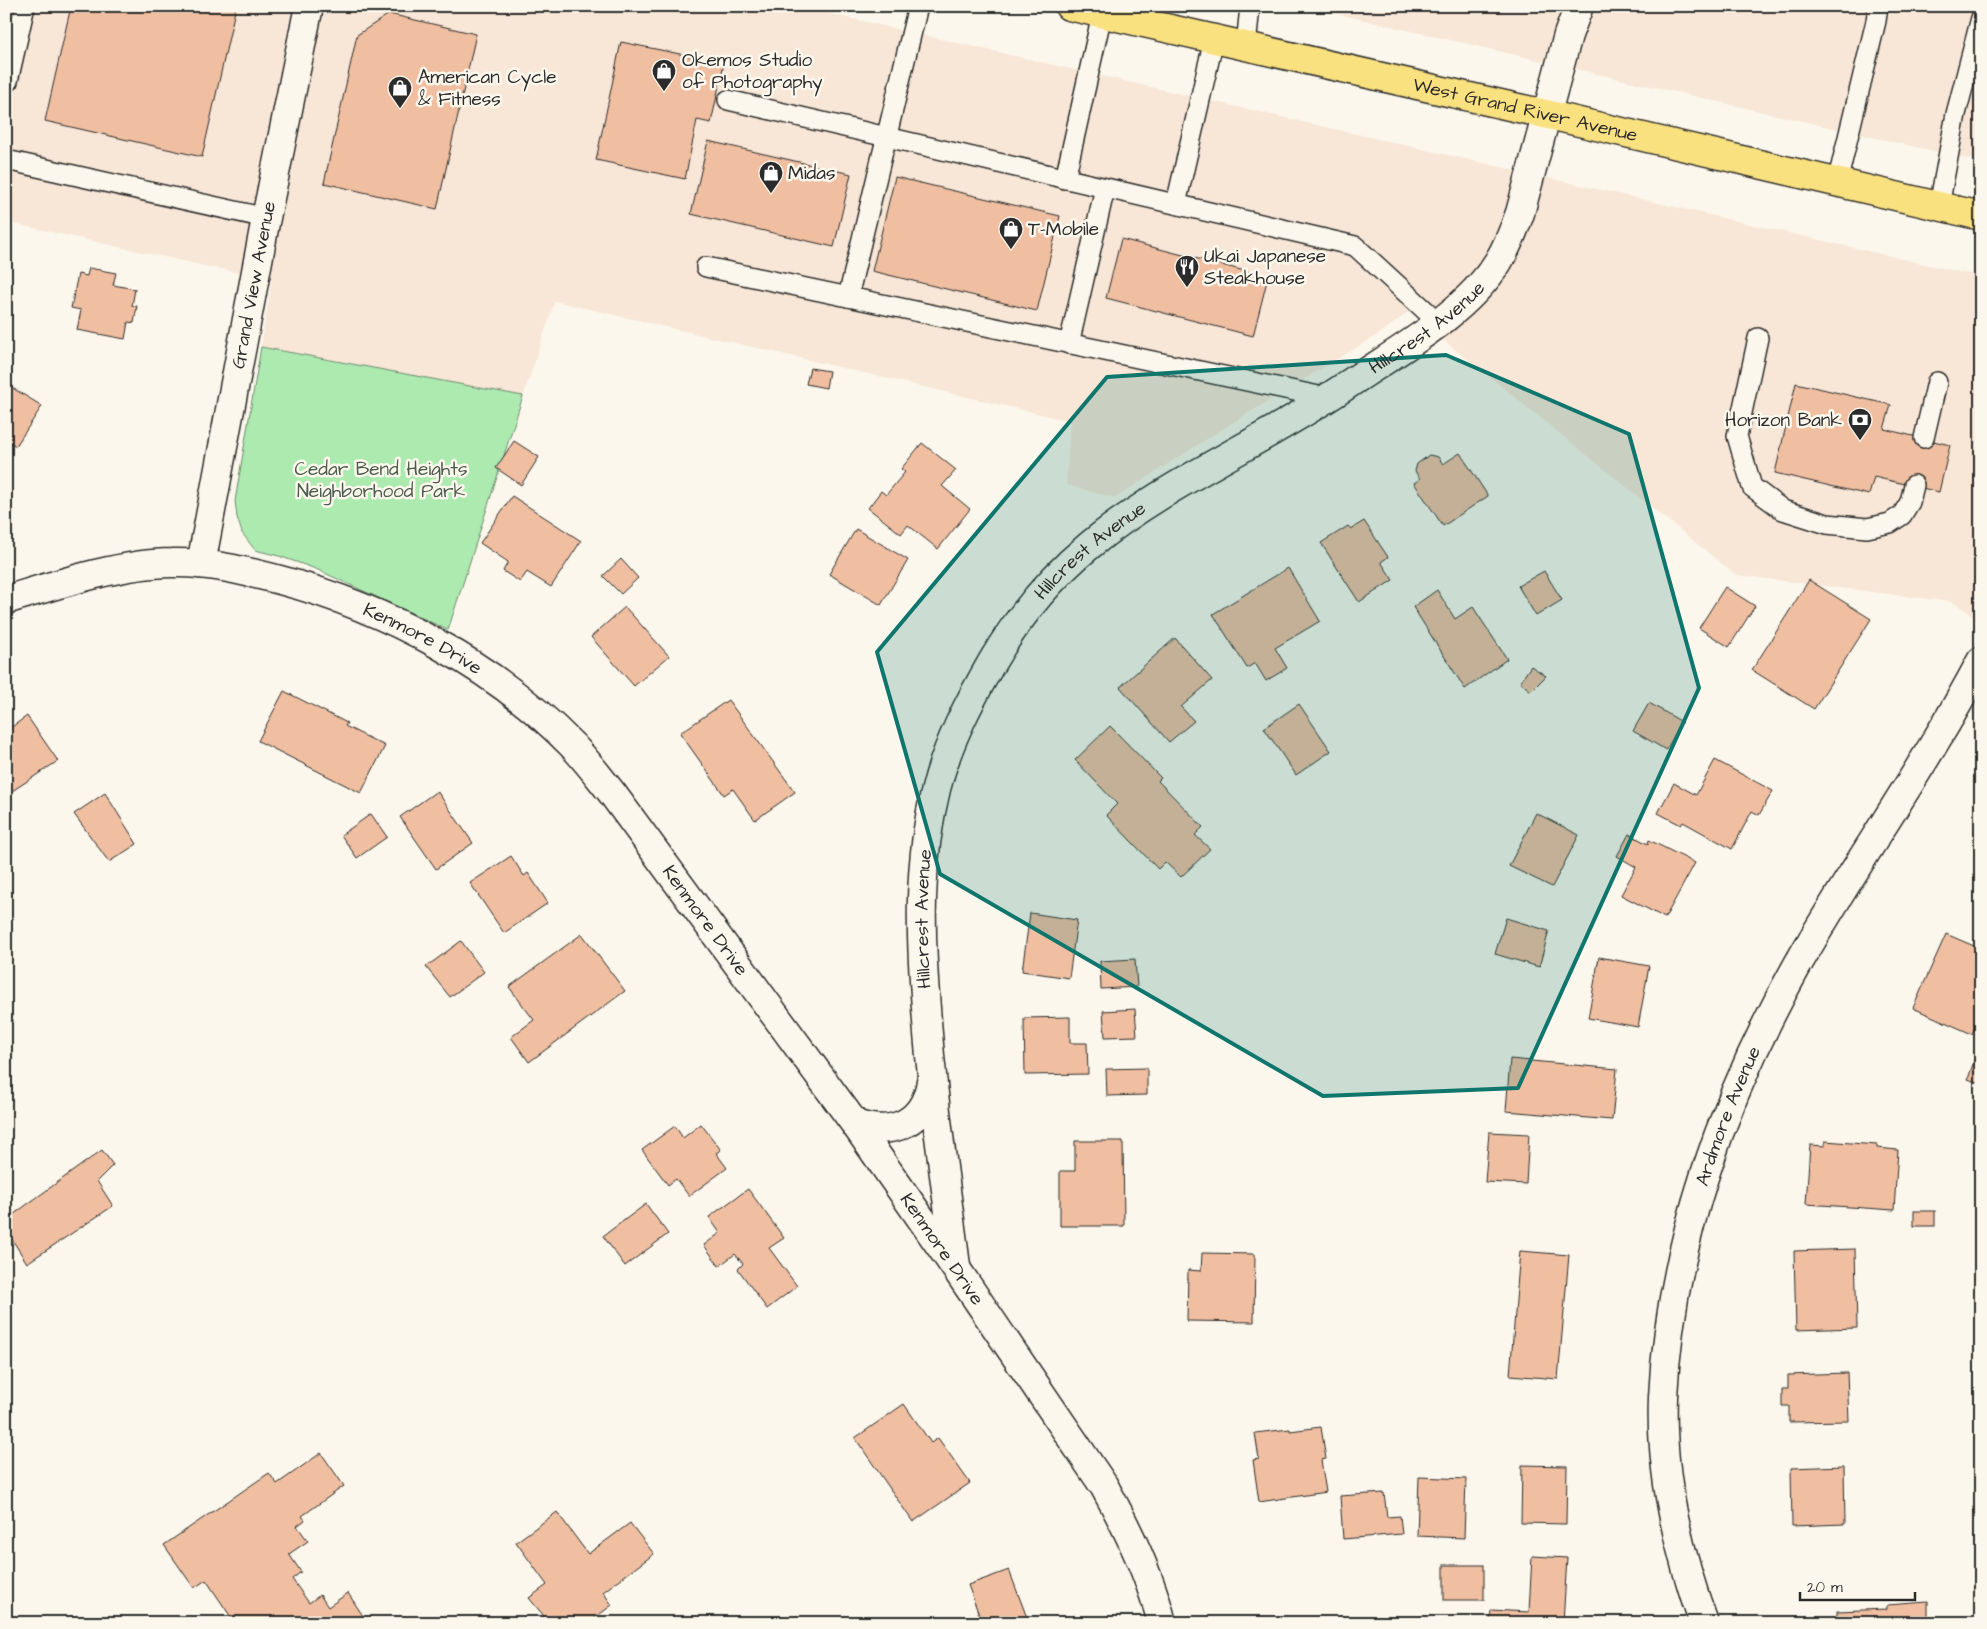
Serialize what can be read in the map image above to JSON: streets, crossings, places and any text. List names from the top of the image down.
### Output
{
  "streets": {
    "main road": ["West Grand River Avenue"],
    "street": [
      "Grand View Avenue",
      "Hillcrest Avenue",
      "Kenmore Drive",
      "Ardmore Avenue"
    ]
  },
  "crossings": [
    ["West Grand River Avenue", "Hillcrest Avenue"],
    ["Grand View Avenue", "Kenmore Drive"],
    ["Hillcrest Avenue", "Kenmore Drive"]
  ],
  "parks": ["Cedar Bend Heights Neighborhood Park"],
  "places": {
    "shop": [
      "Okemos Studio of Photography",
      "American Cycle & Fitness",
      "Midas",
      "T-Mobile"
    ],
    "restaurant": ["Ukai Japanese Steakhouse"],
    "bank": ["Horizon Bank"]
  },
  "scale_bar": "20 m"
}
